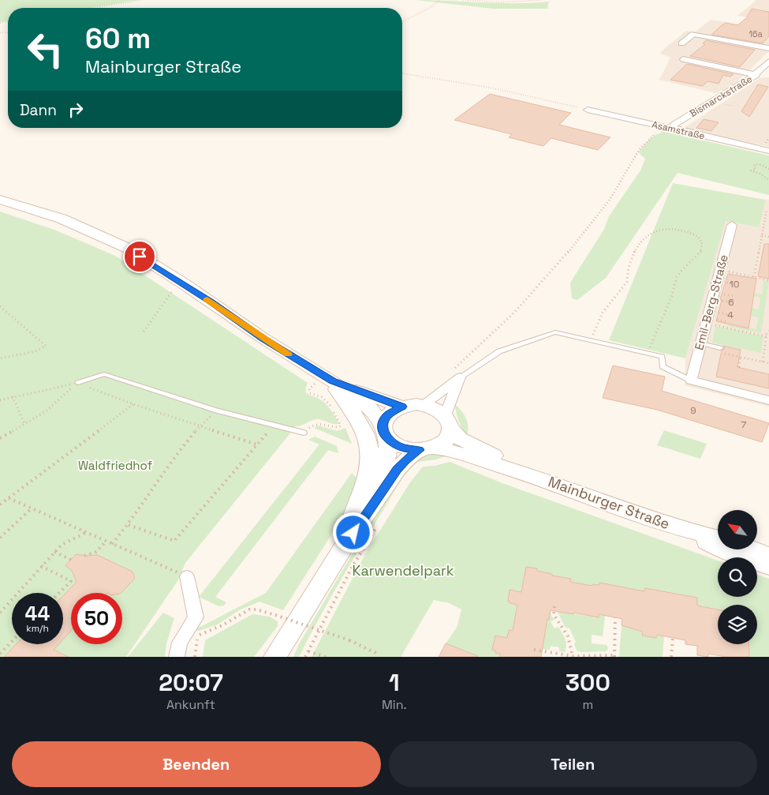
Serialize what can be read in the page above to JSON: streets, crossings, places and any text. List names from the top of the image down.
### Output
{
  "streets": {
    "main road": ["Mainburger Straße"],
    "street": ["Bismarckstraße", "Asamstraße", "Emil-Berg-Straße"]
  },
  "crossings": [
    ["Bismarckstraße", "Asamstraße"]
  ],
  "parks": ["Waldfriedhof", "Karwendelpark"],
  "house_numbers": [
    "16a",
    "10",
    "6",
    "4",
    "9",
    "7"
  ],
  "north": "top left",
  "page": {
    "turn": ["60 m", "Mainburger Straße"],
    "then": "Dann",
    "speed": "44 km/h",
    "limit": "50",
    "eta": [
      "20:07",
      "Ankunft",
      "1",
      "Min.",
      "300",
      "m"
    ],
    "buttons": ["Beenden", "Teilen"]
  }
}
